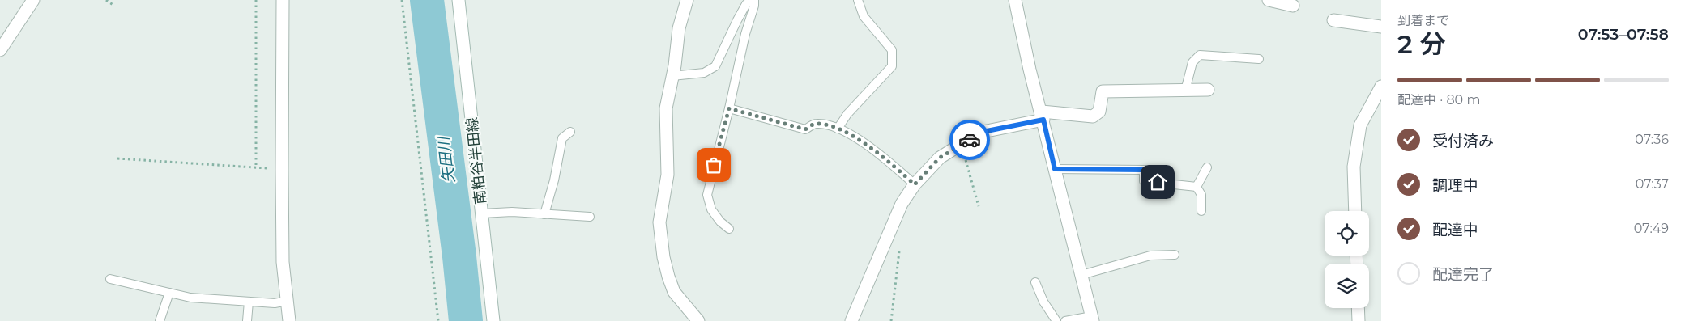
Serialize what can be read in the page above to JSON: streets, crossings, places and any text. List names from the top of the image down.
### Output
{
  "streets": {
    "street": ["南粕谷半田線"]
  },
  "water": ["矢田川"],
  "page": {
    "heading": ["2 分", "到着まで", "07:53–07:58"],
    "bar": "配達中 · 80 m",
    "list": [
      ["受付済み", "07:36"],
      ["調理中", "07:37"],
      ["配達中", "07:49"],
      "配達完了"
    ]
  }
}
